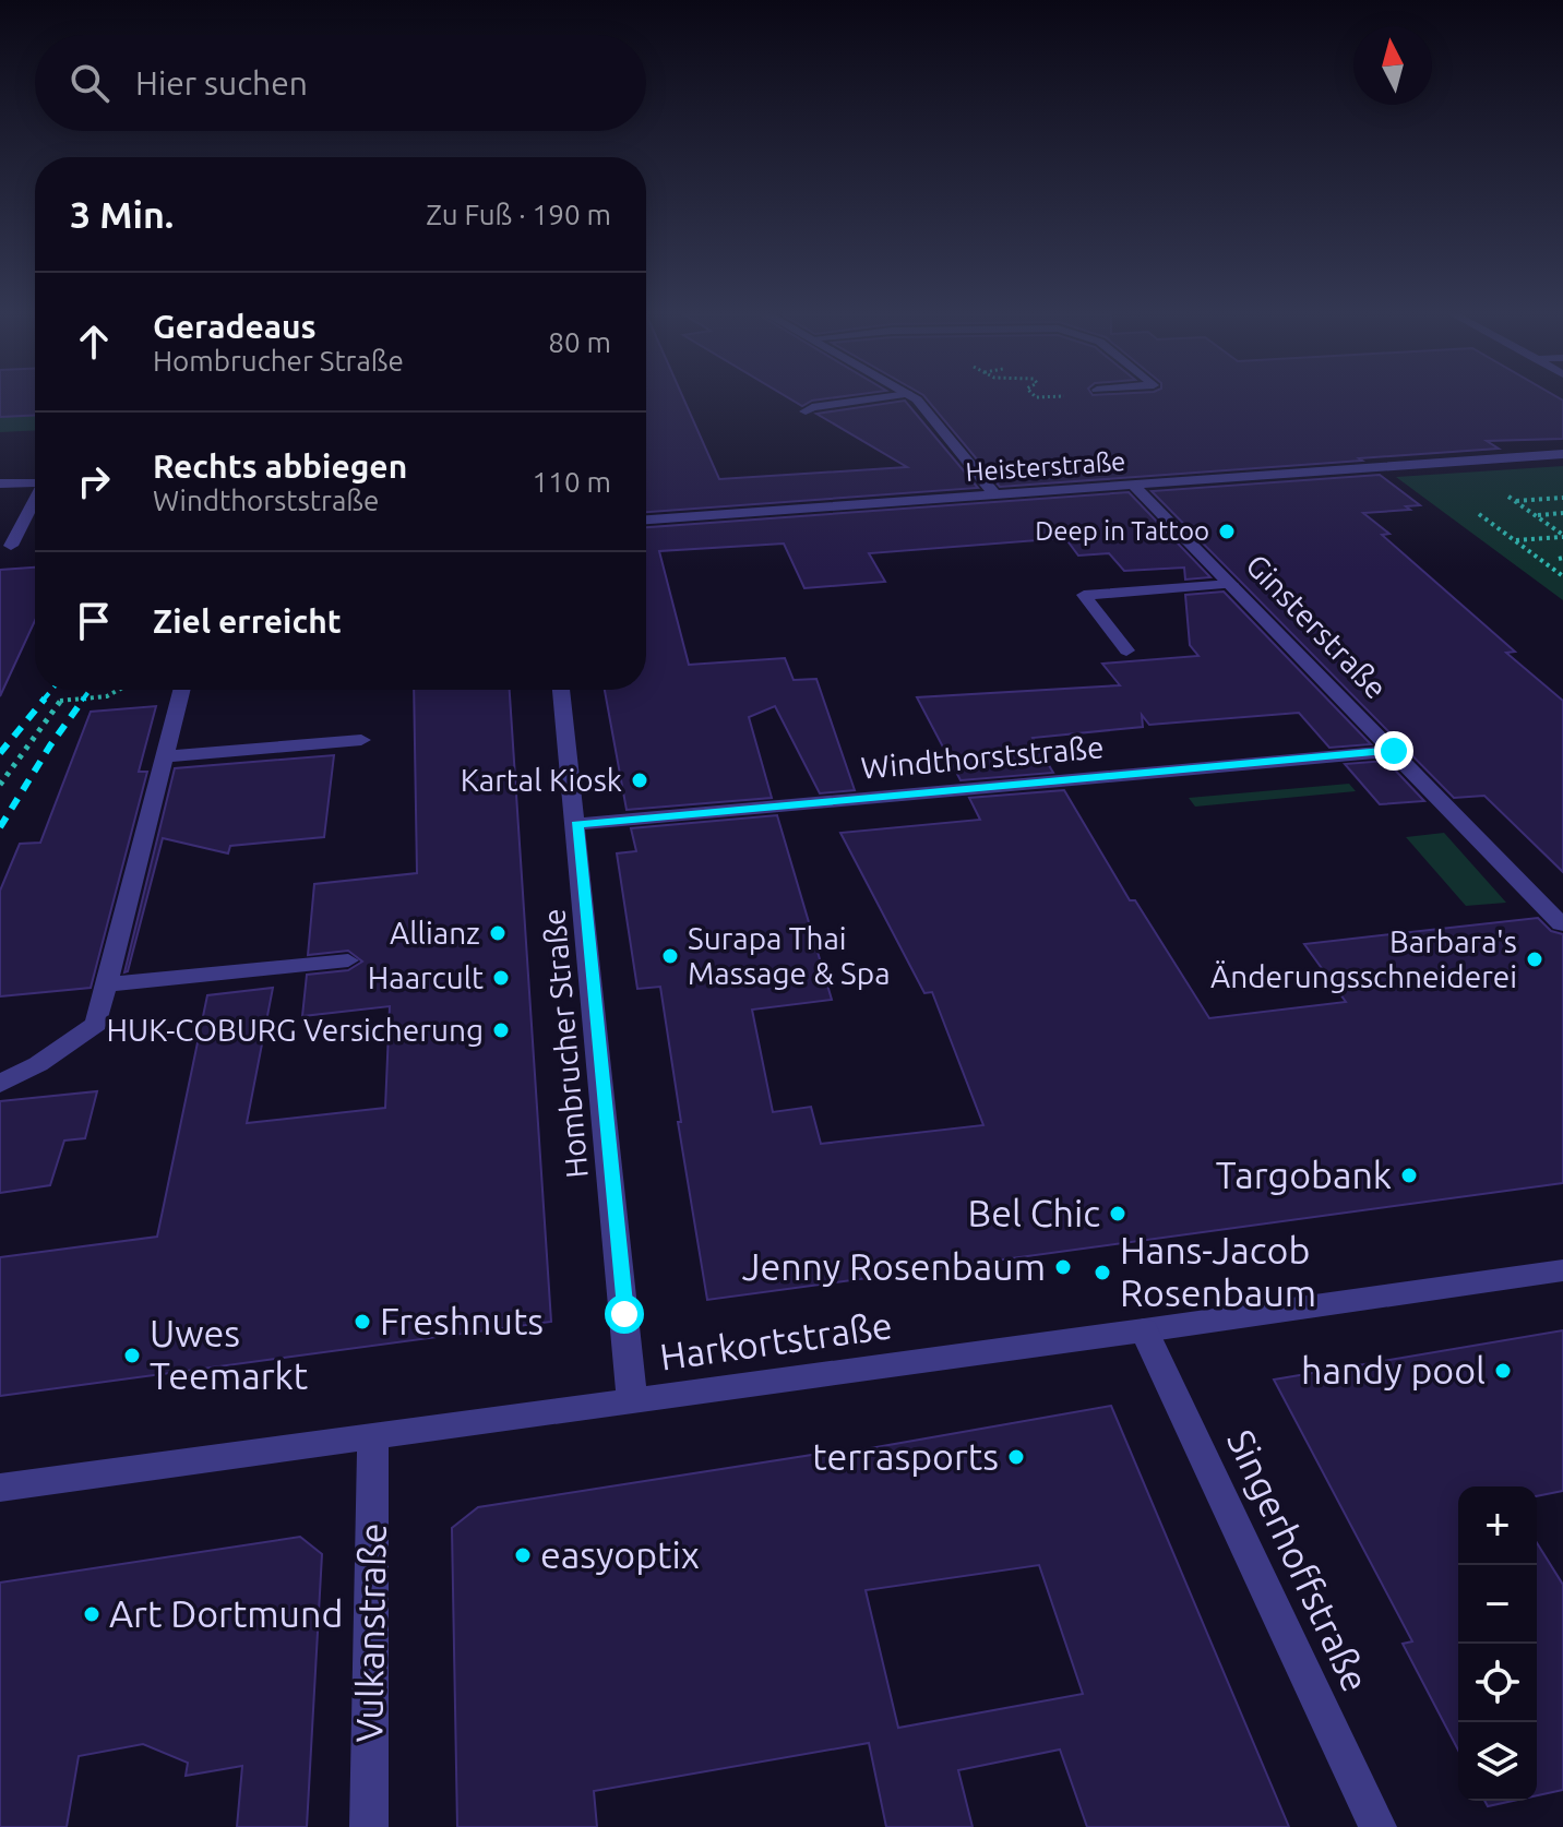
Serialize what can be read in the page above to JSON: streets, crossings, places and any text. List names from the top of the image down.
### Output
{
  "streets": {
    "street": [
      "Heisterstraße",
      "Ginsterstraße",
      "Windthorststraße",
      "Hombrucher Straße",
      "Harkortstraße",
      "Singerhoffstraße",
      "Vulkanstraße"
    ]
  },
  "crossings": [
    ["Heisterstraße", "Ginsterstraße"],
    ["Ginsterstraße", "Windthorststraße"],
    ["Windthorststraße", "Hombrucher Straße"],
    ["Hombrucher Straße", "Harkortstraße"],
    ["Harkortstraße", "Singerhoffstraße"],
    ["Harkortstraße", "Vulkanstraße"]
  ],
  "places": [
    "Deep in Tattoo",
    "Kartal Kiosk",
    "Allianz",
    "Surapa Thai Massage & Spa",
    "Barbara's Änderungsschneiderei",
    "Haarcult",
    "HUK-COBURG Versicherung",
    "Targobank",
    "Bel Chic",
    "Jenny Rosenbaum",
    "Hans-Jacob Rosenbaum",
    "Freshnuts",
    "Uwes Teemarkt",
    "handy pool",
    "terrasports",
    "easyoptix",
    "Art Dortmund"
  ],
  "north": "top",
  "page": {
    "search": "Hier suchen",
    "heading": ["3 Min.", "Zu Fuß · 190 m"],
    "list": [
      ["Geradeaus", "Hombrucher Straße", "80 m"],
      ["Rechts abbiegen", "Windthorststraße", "110 m"],
      "Ziel erreicht"
    ],
    "map_buttons": ["+", "−"]
  }
}
